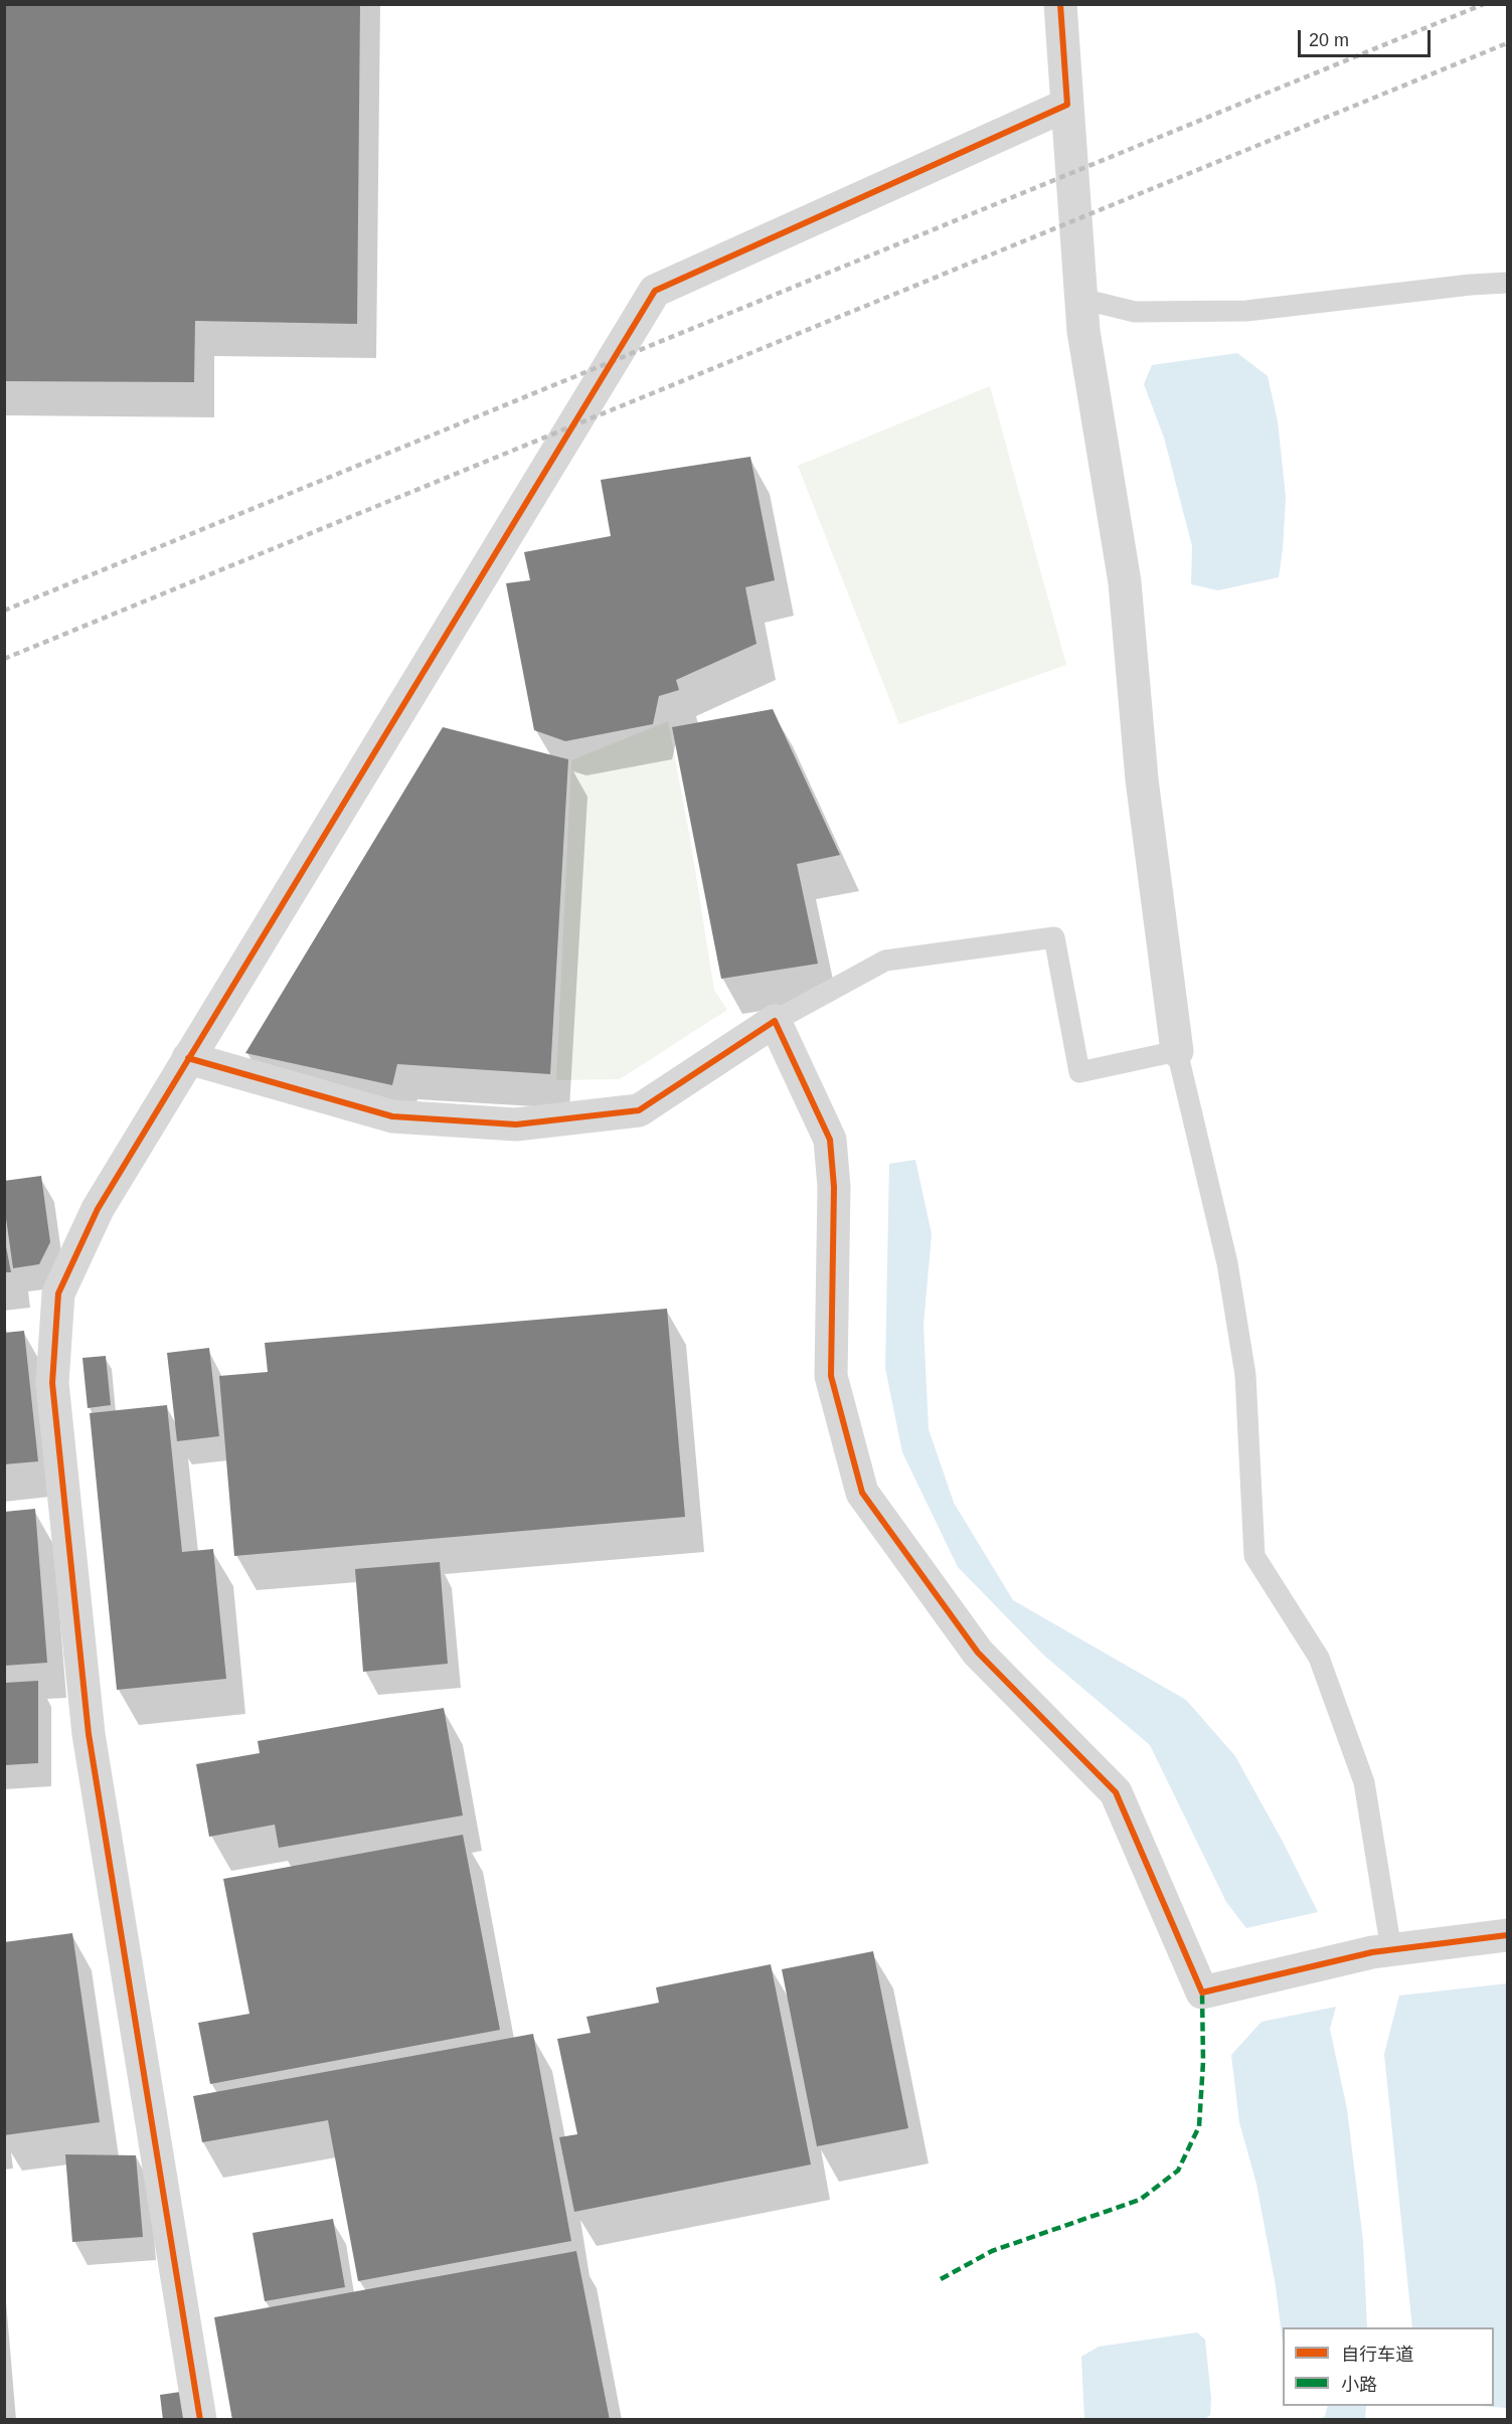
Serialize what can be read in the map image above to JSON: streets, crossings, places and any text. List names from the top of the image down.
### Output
{
  "legend": ["自行车道", "小路"],
  "scale_bar": "20 m"
}
